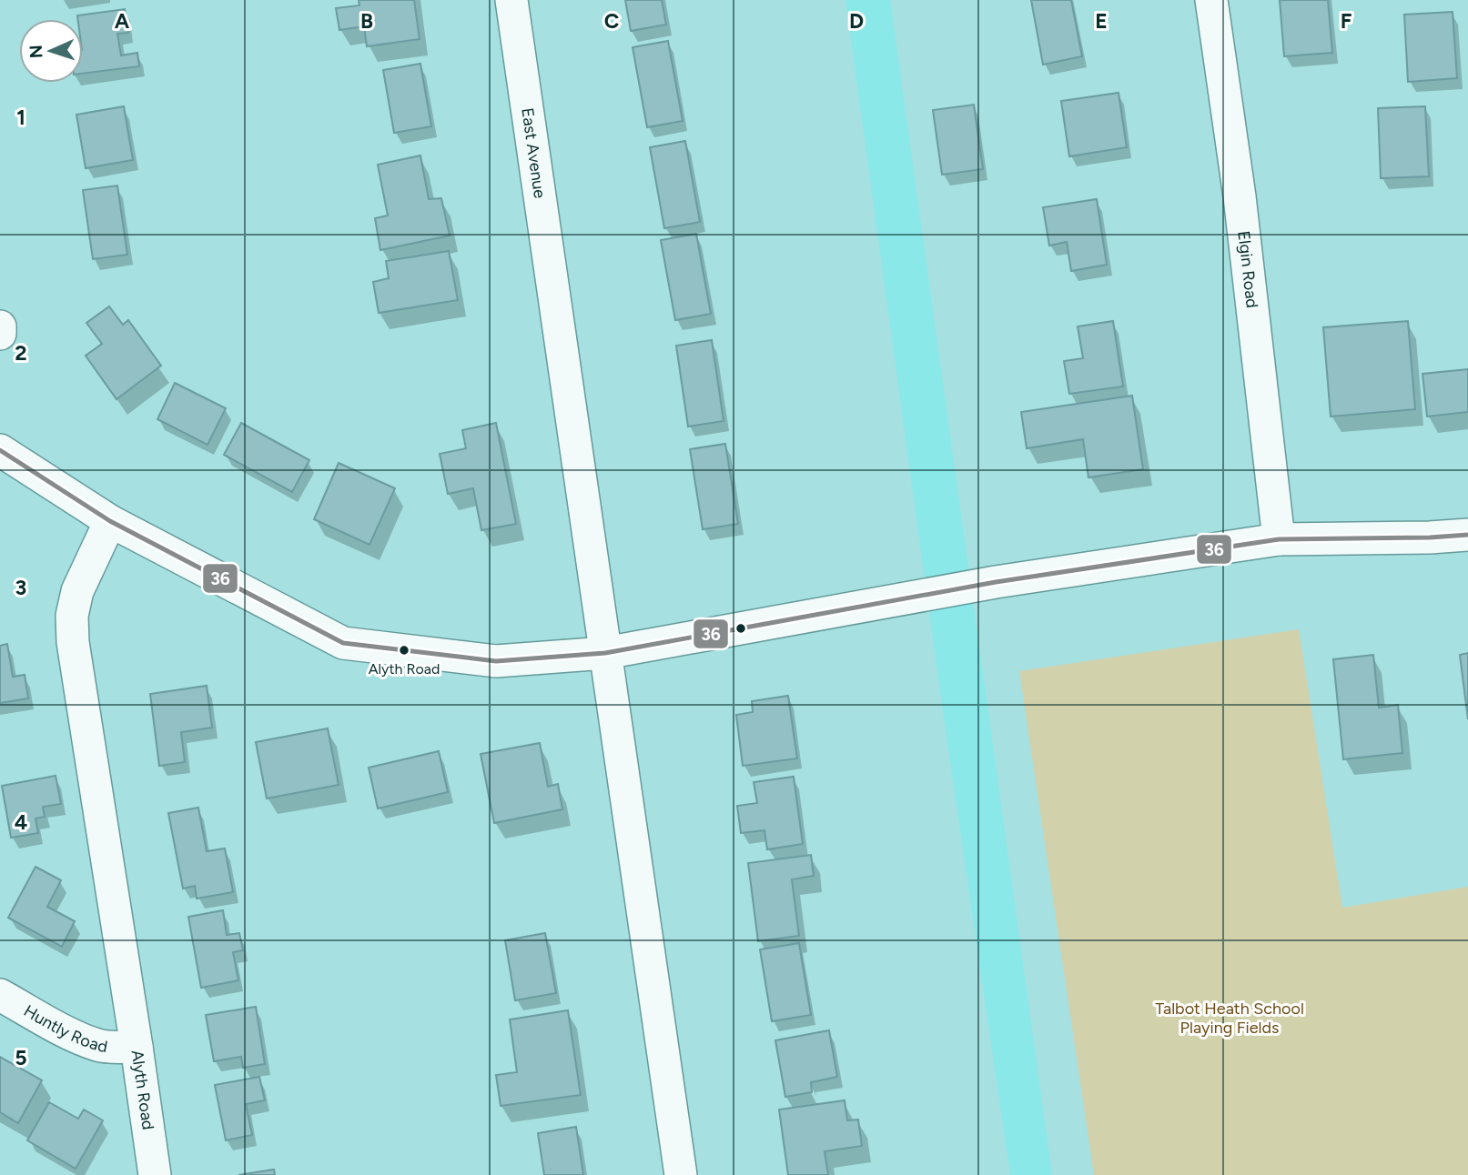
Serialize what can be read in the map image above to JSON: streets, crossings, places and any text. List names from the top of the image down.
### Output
{
  "streets": {
    "street": [
      "East Avenue",
      "Elgin Road",
      "Huntly Road",
      "Alyth Road"
    ]
  },
  "crossings": [
    ["Huntly Road", "Alyth Road"]
  ],
  "parks": ["Talbot Heath School Playing Fields"],
  "places": ["Alyth Road"],
  "lines": ["transit line 36"],
  "north": "left",
  "grid": {
    "columns": [
      "A",
      "B",
      "C",
      "D",
      "E",
      "F"
    ],
    "rows": [
      "1",
      "2",
      "3",
      "4",
      "5"
    ]
  }
}
